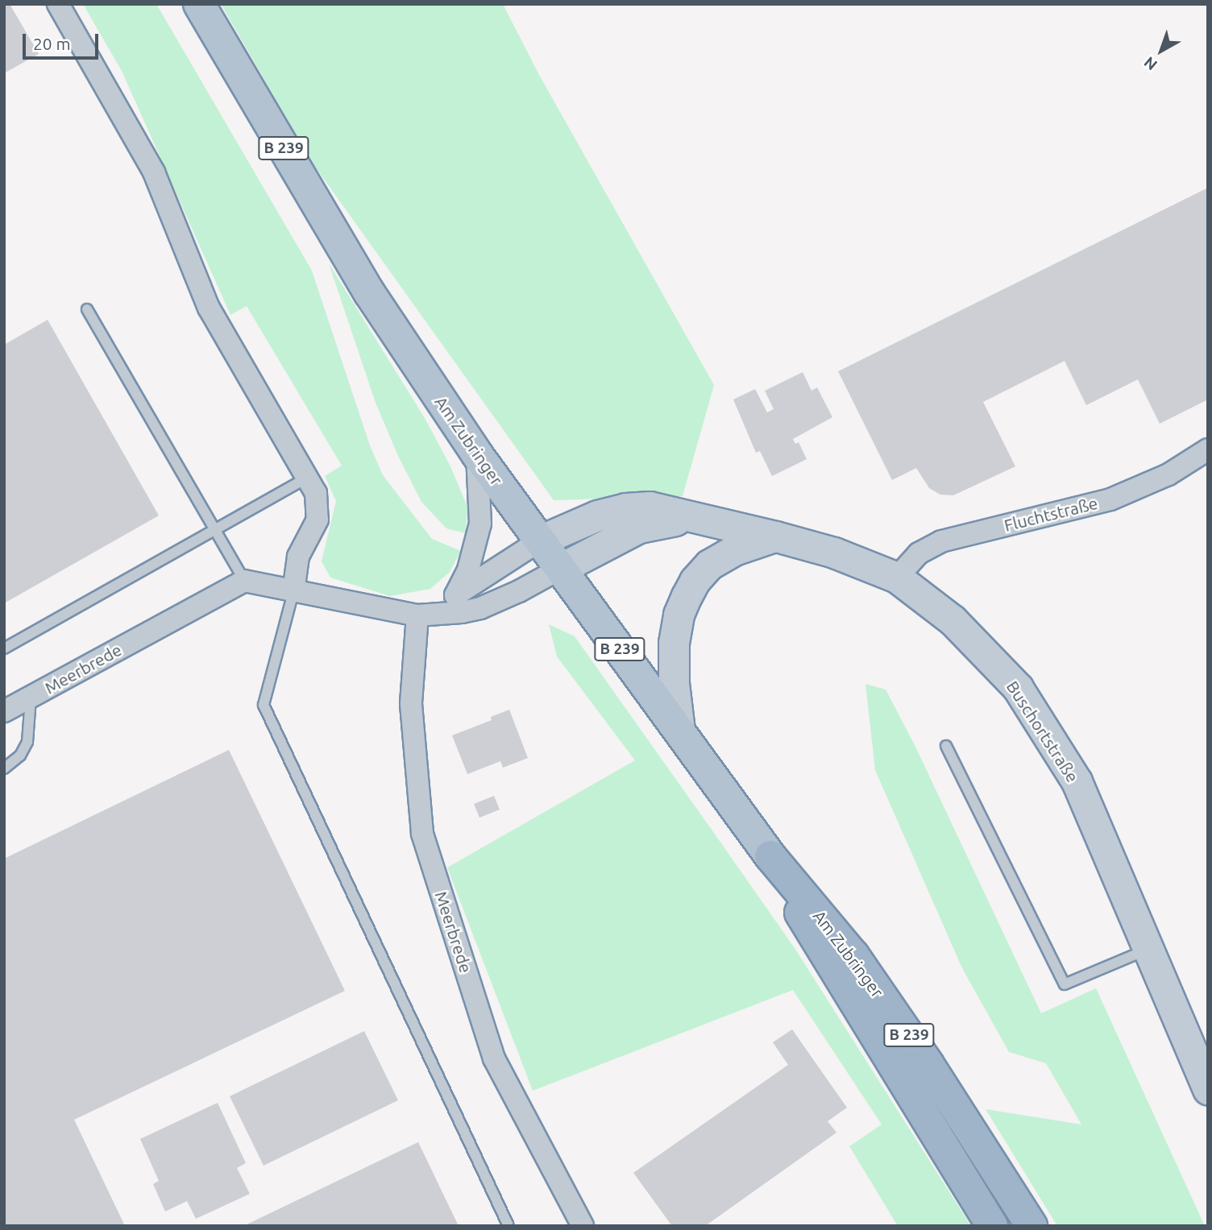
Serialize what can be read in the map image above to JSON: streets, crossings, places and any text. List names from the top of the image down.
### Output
{
  "streets": {
    "highway": ["B 239", "Am Zubringer"],
    "main road": ["Buschortstraße"],
    "street": ["Fluchtstraße", "Meerbrede"]
  },
  "crossings": [
    ["Am Zubringer", "Buschortstraße"],
    ["Fluchtstraße", "Buschortstraße"]
  ],
  "scale_bar": "20 m",
  "north": "bottom left"
}
